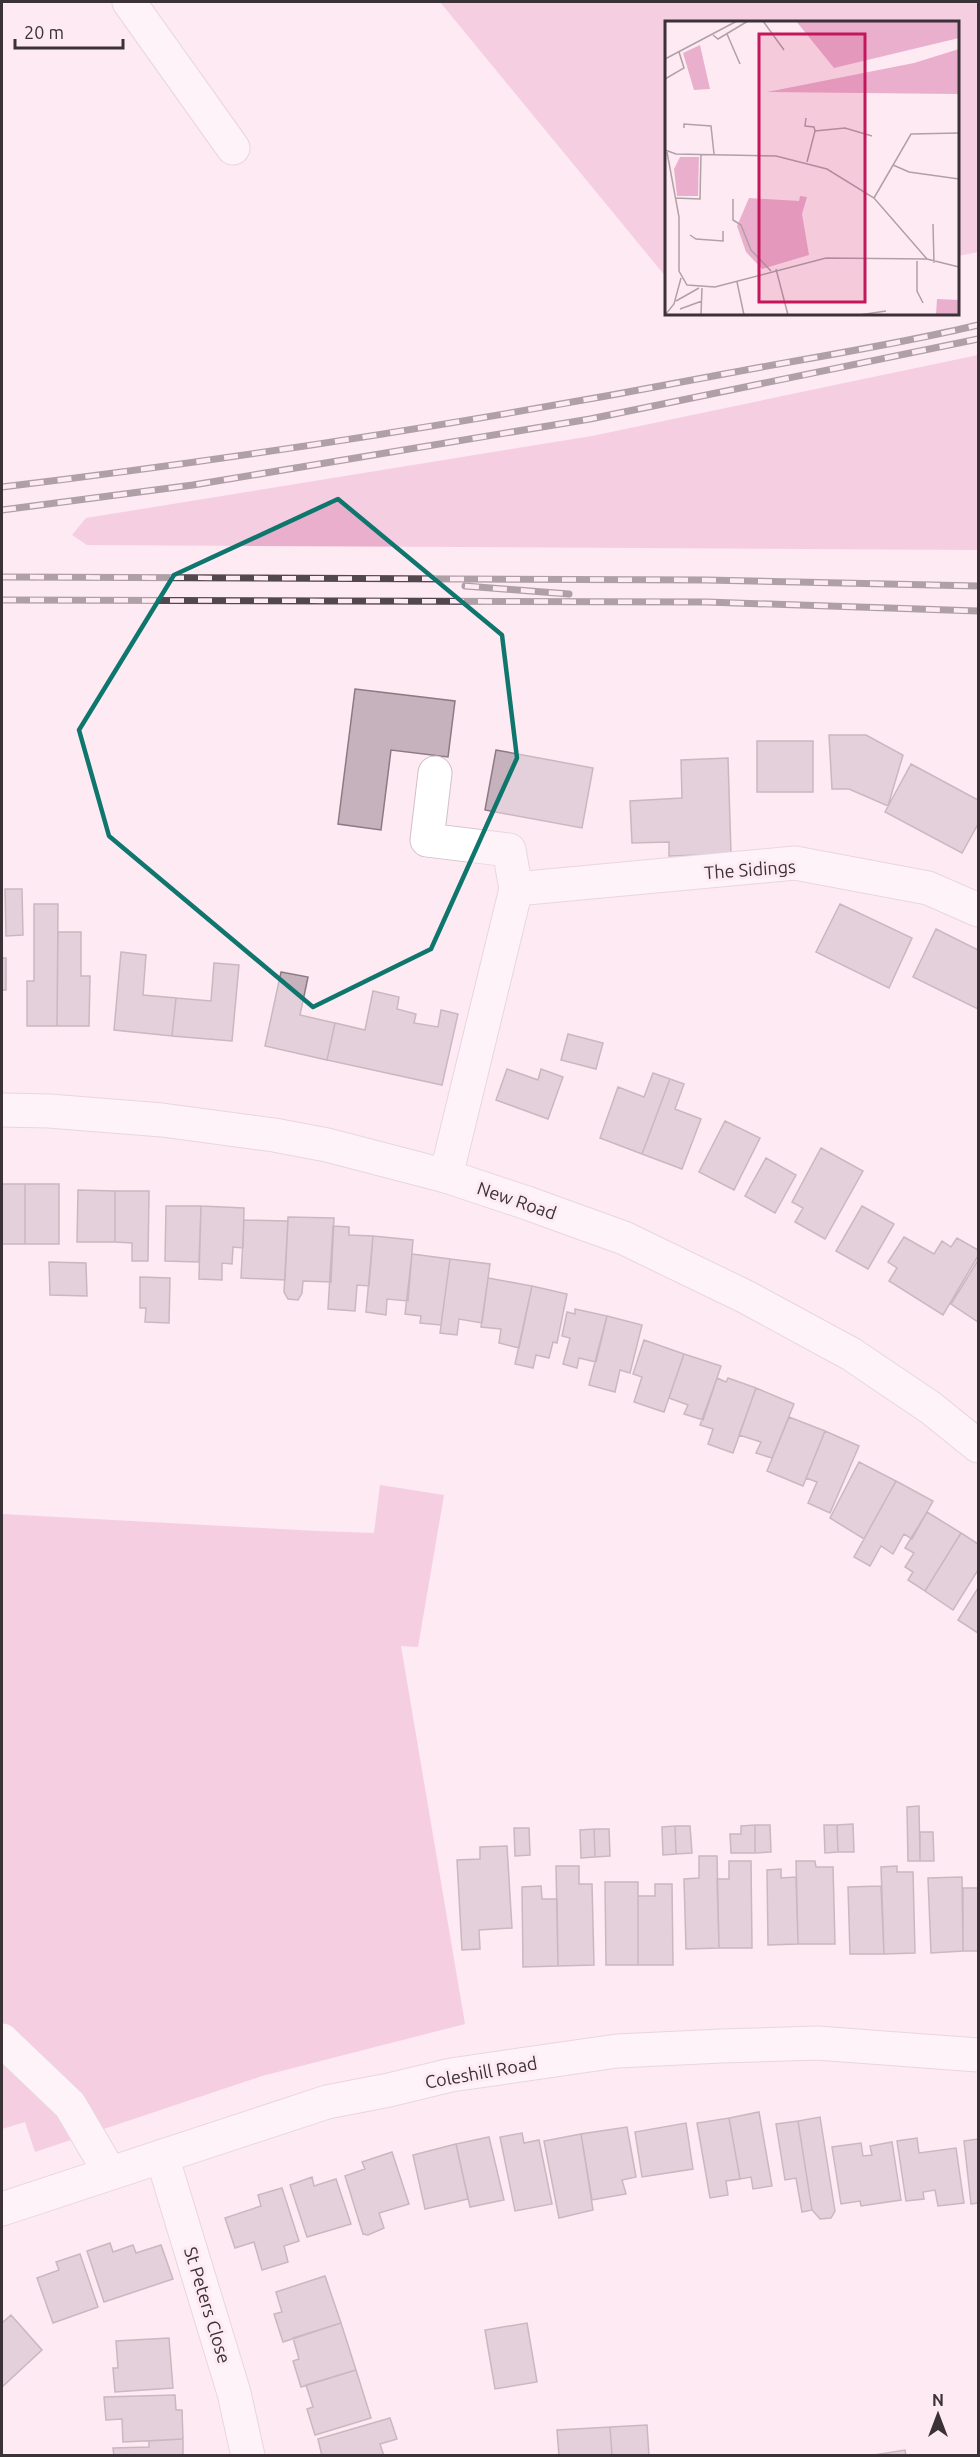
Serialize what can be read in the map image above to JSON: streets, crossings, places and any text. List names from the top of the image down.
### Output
{
  "streets": {
    "street": [
      "The Sidings",
      "New Road",
      "Coleshill Road",
      "St Peters Close"
    ]
  },
  "crossings": [
    ["Coleshill Road", "St Peters Close"]
  ],
  "scale_bar": "20 m",
  "north": "top"
}
